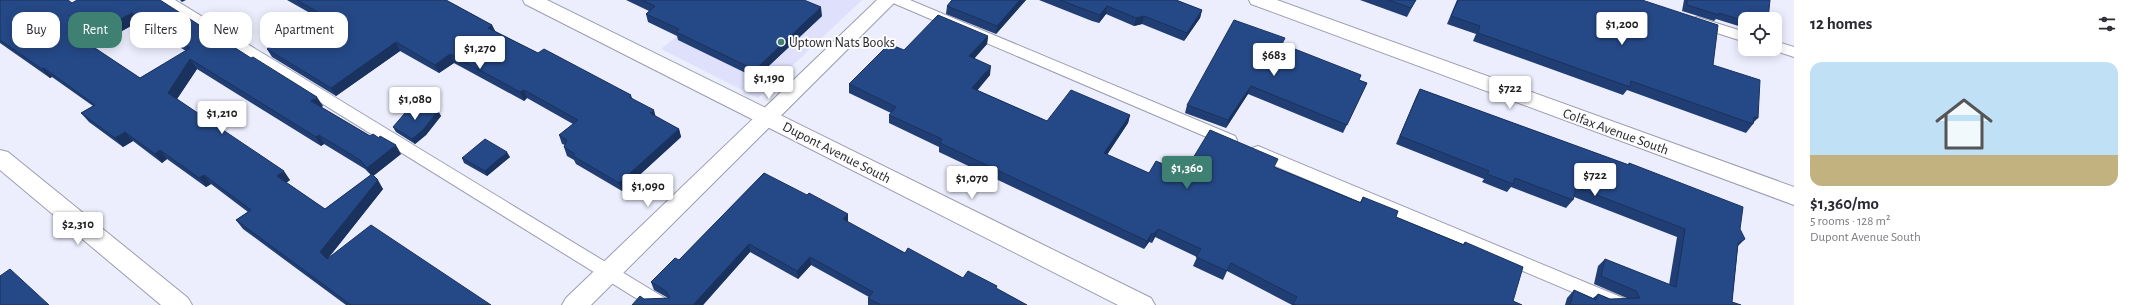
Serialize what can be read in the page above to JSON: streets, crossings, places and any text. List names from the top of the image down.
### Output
{
  "streets": {
    "street": ["Colfax Avenue South", "Dupont Avenue South"]
  },
  "places": ["Uptown Nats Books"],
  "page": {
    "heading": "12 homes",
    "price": [
      "$1,200",
      "$1,270",
      "$683",
      "$1,190",
      "$722",
      "$1,080",
      "$1,210",
      "$1,360",
      "$722",
      "$1,070",
      "$1,090",
      "$2,310"
    ],
    "chip": [
      "Buy",
      "Rent",
      "Filters",
      "New",
      "Apartment"
    ],
    "list": [
      {
        "name": "$1,360/mo",
        "note": "5 rooms · 128 m² · Dupont Avenue South"
      }
    ]
  }
}
